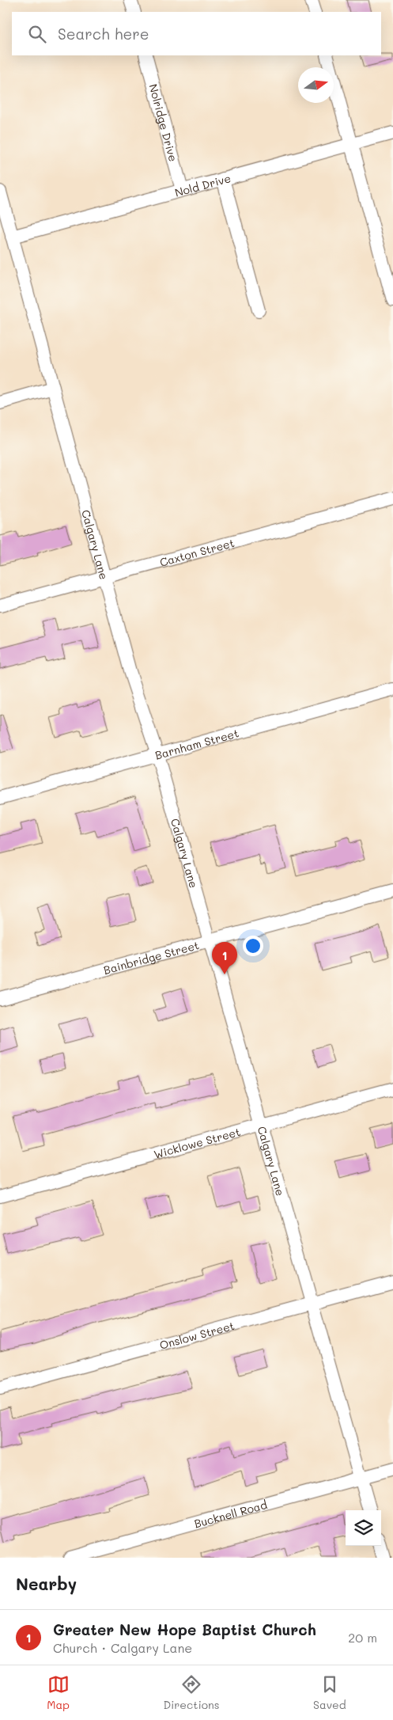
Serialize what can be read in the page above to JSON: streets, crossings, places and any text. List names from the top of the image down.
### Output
{
  "streets": {
    "street": [
      "Nolridge Drive",
      "Nold Drive",
      "Calgary Lane",
      "Caxton Street",
      "Barnham Street",
      "Bainbridge Street",
      "Wicklowe Street",
      "Onslow Street",
      "Bucknell Road"
    ]
  },
  "crossings": [
    ["Nolridge Drive", "Nold Drive"],
    ["Nold Drive", "Calgary Lane"],
    ["Calgary Lane", "Caxton Street"],
    ["Calgary Lane", "Barnham Street"],
    ["Calgary Lane", "Bainbridge Street"],
    ["Calgary Lane", "Wicklowe Street"],
    ["Calgary Lane", "Onslow Street"],
    ["Calgary Lane", "Bucknell Road"]
  ],
  "north": "right",
  "page": {
    "search": "Search here",
    "pins": "1",
    "heading": "Nearby",
    "list": [
      {
        "mark": "1",
        "name": "Greater New Hope Baptist Church",
        "note": "Church · Calgary Lane",
        "value": "20 m"
      }
    ],
    "nav": ["Map", "Directions", "Saved"]
  }
}
